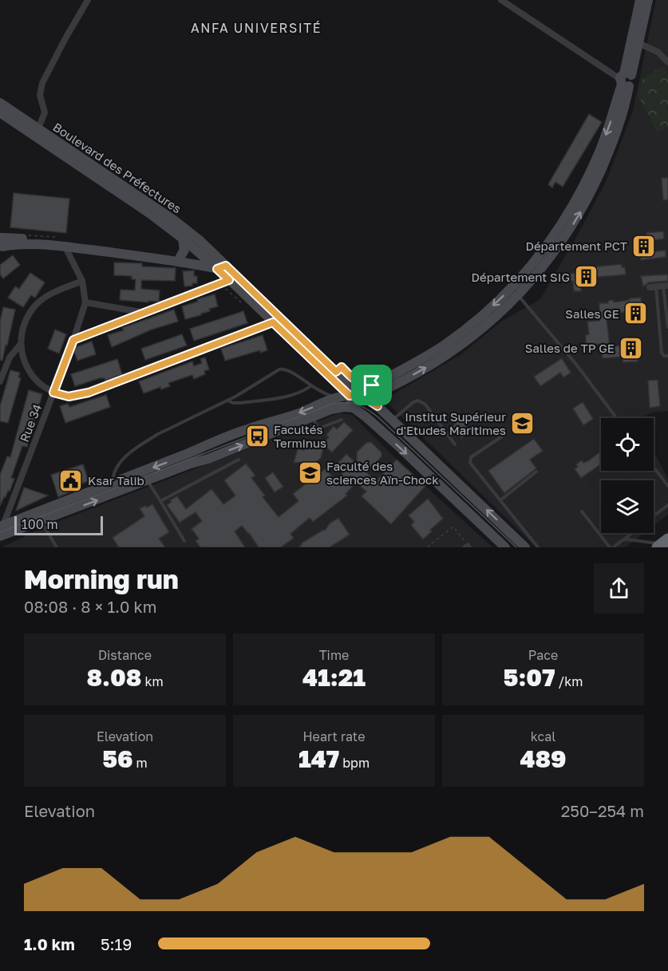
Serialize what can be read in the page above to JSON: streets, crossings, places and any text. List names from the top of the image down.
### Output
{
  "streets": {
    "street": ["Boulevard des Préfectures", "Rue 34"]
  },
  "districts": ["ANFA UNIVERSITÉ"],
  "places": {
    "building": [
      "Département PCT",
      "Département SIG",
      "Salles GE",
      "Salles de TP GE"
    ],
    "school or university": ["Institut Supérieur d'Etudes Maritimes", "Faculté des sciences Aïn-Chock"],
    "bus stop": ["Facultés Terminus"],
    "public building": ["Ksar Talib"]
  },
  "scale_bar": "100 m",
  "page": {
    "scale": "100 m",
    "heading": ["Morning run", "08:08 · 8 × 1.0 km"],
    "stats": [
      ["Distance", "8.08 km"],
      ["Time", "41:21"],
      ["Pace", "5:07 /km"],
      ["Elevation", "56 m"],
      ["Heart rate", "147 bpm"],
      ["kcal", "489"]
    ],
    "chart": ["Elevation", "250–254 m"],
    "list": [
      {
        "name": "1.0 km",
        "note": "5:19"
      }
    ]
  }
}
